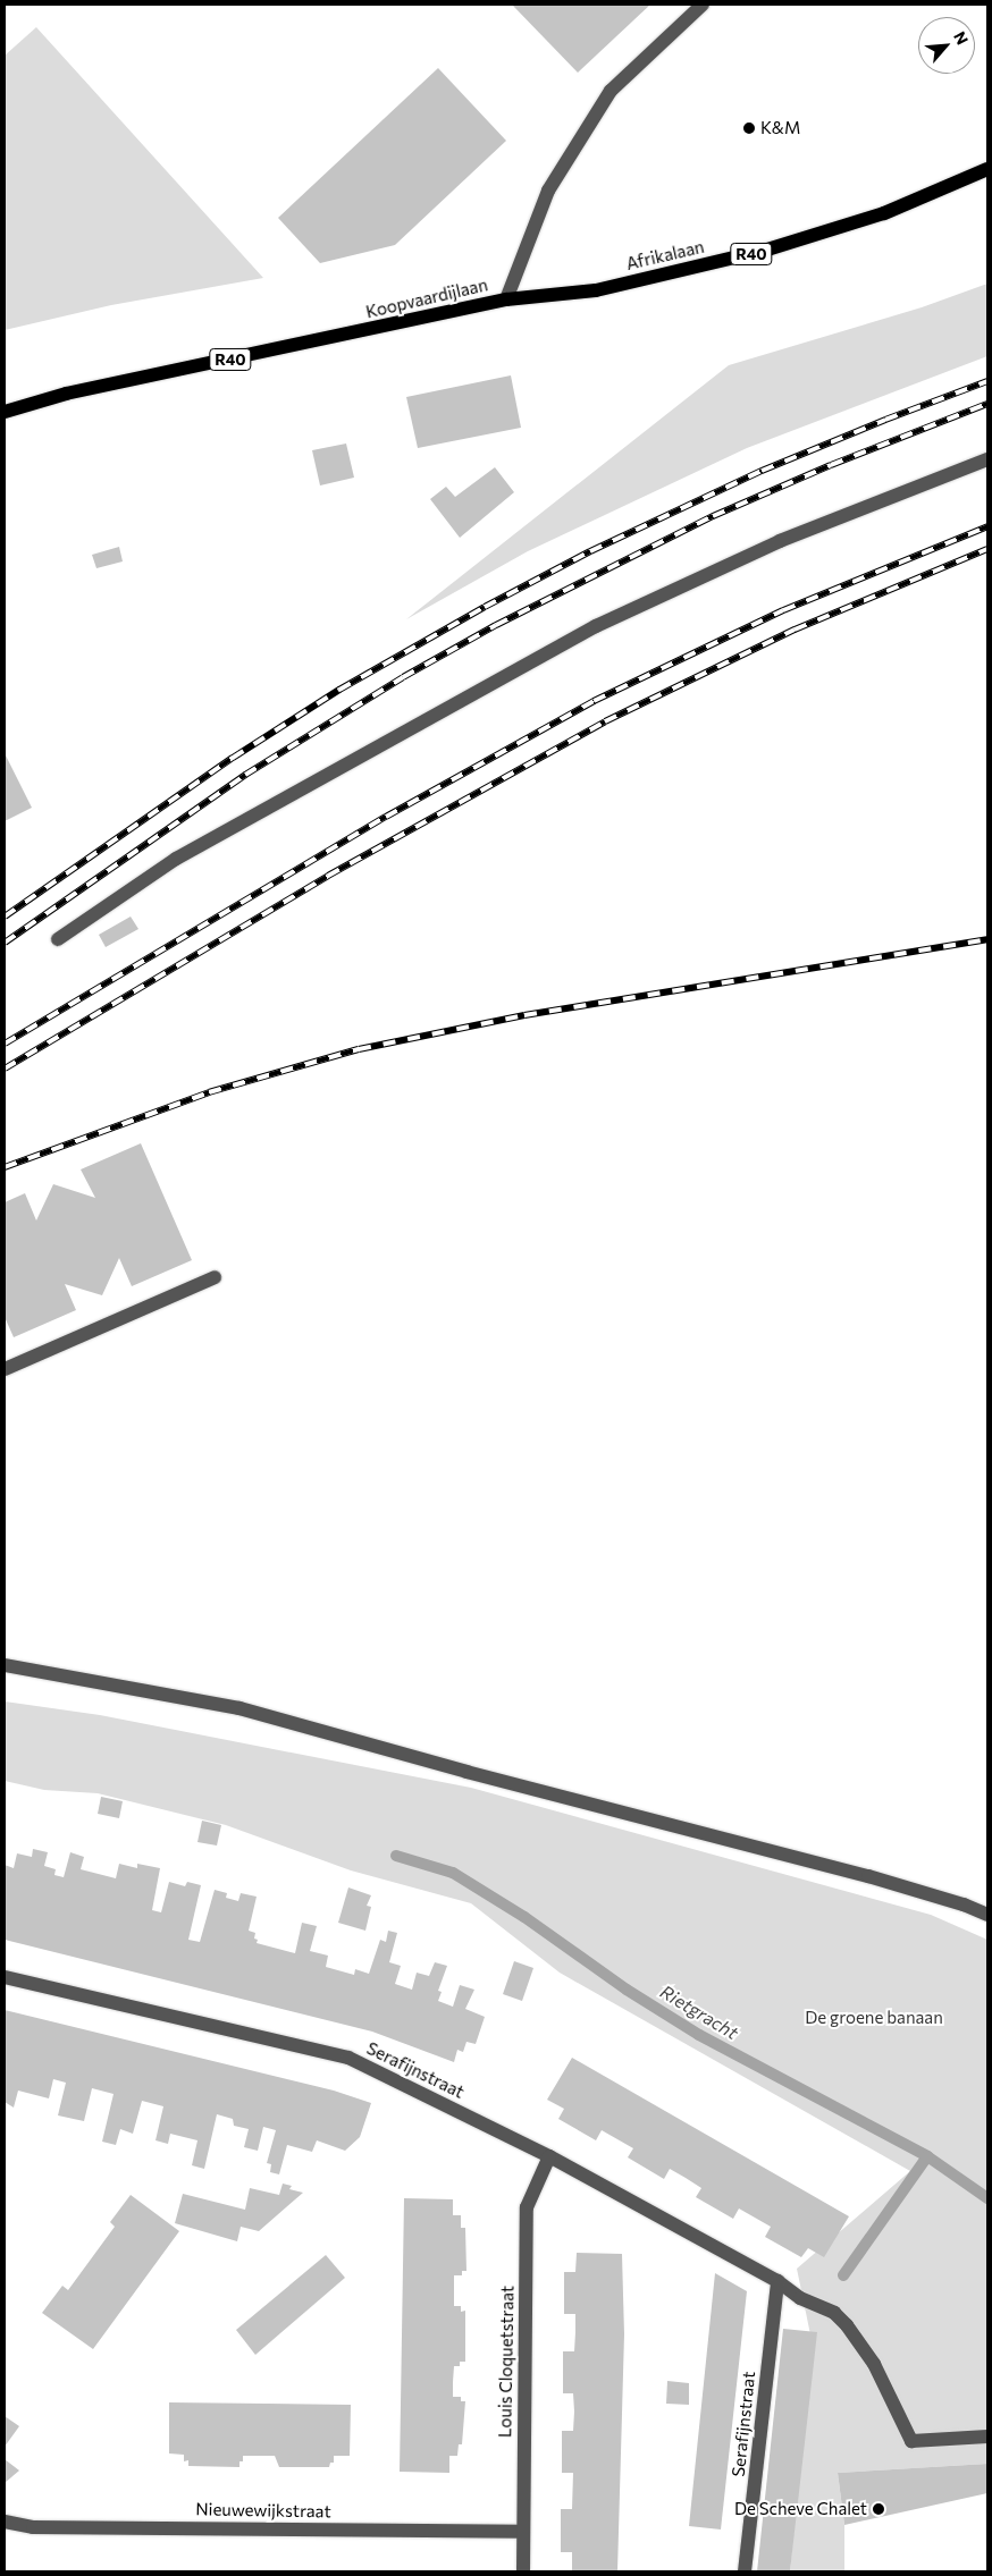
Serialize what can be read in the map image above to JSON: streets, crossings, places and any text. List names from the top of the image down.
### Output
{
  "streets": {
    "main road": ["R40", "Afrikalaan", "Koopvaardijlaan"],
    "street": ["Serafijnstraat", "Louis Cloquetstraat", "Nieuwewijkstraat"]
  },
  "crossings": [
    ["Afrikalaan", "Koopvaardijlaan"],
    ["Serafijnstraat", "Louis Cloquetstraat"],
    ["Louis Cloquetstraat", "Nieuwewijkstraat"]
  ],
  "water": ["Rietgracht"],
  "parks": ["De groene banaan"],
  "places": ["K&M", "De Scheve Chalet"],
  "north": "top right"
}
